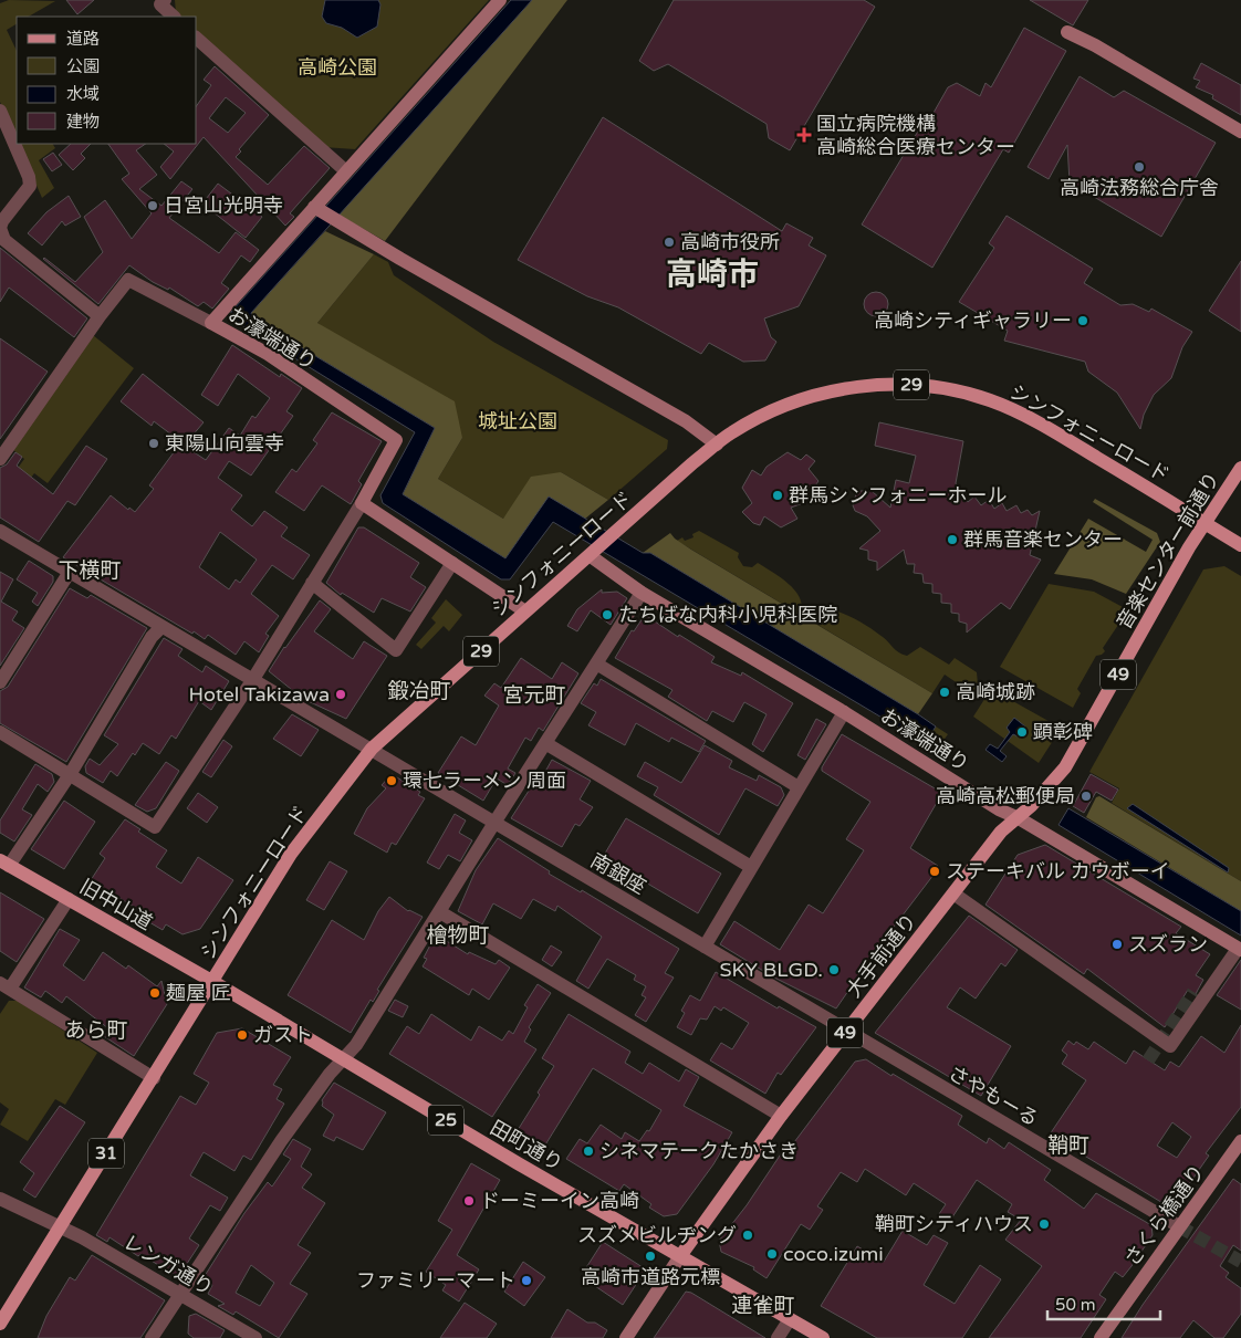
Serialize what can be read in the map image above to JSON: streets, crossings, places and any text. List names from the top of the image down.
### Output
{
  "streets": {
    "main road": [
      "29",
      "シンフォニーロード",
      "音楽センター前通り",
      "49",
      "旧中山道",
      "大手前通り",
      "25",
      "田町通り",
      "31"
    ],
    "street": [
      "お濠端通り",
      "南銀座",
      "さやもーる",
      "さくら橋通り",
      "レンガ通り"
    ]
  },
  "crossings": [
    ["お濠端通り", "シンフォニーロード"],
    ["お濠端通り", "音楽センター前通り"],
    ["お濠端通り", "大手前通り"],
    ["29", "シンフォニーロード"],
    ["29", "音楽センター前通り"],
    ["シンフォニーロード", "音楽センター前通り"],
    ["シンフォニーロード", "南銀座"],
    ["シンフォニーロード", "旧中山道"],
    ["シンフォニーロード", "田町通り"],
    ["シンフォニーロード", "レンガ通り"],
    ["音楽センター前通り", "大手前通り"],
    ["南銀座", "大手前通り"],
    ["南銀座", "さやもーる"],
    ["旧中山道", "田町通り"],
    ["大手前通り", "さやもーる"],
    ["大手前通り", "田町通り"],
    ["さやもーる", "さくら橋通り"]
  ],
  "districts": [
    "高崎市",
    "下横町",
    "鍛冶町",
    "宮元町",
    "檜物町",
    "あら町",
    "鞘町",
    "連雀町"
  ],
  "parks": ["高崎公園", "城址公園"],
  "places": {
    "health": ["国立病院機構 高崎総合医療センター"],
    "other": [
      "高崎法務総合庁舎",
      "日宮山光明寺",
      "高崎市役所",
      "高崎シティギャラリー",
      "東陽山向雲寺",
      "群馬シンフォニーホール",
      "群馬音楽センター",
      "たちばな内科小児科医院",
      "高崎城跡",
      "Hotel Takizawa",
      "顕彰碑",
      "環七ラーメン 周面",
      "高崎高松郵便局",
      "ステーキバル カウボーイ",
      "スズラン",
      "SKY BLGD.",
      "麺屋 匠",
      "ガスト",
      "シネマテークたかさき",
      "ドーミーイン高崎",
      "鞘町シティハウス",
      "スズメビルヂング",
      "coco.izumi",
      "高崎市道路元標",
      "ファミリーマート"
    ]
  },
  "legend": [
    "道路",
    "公園",
    "水域",
    "建物"
  ],
  "scale_bar": "50 m"
}
